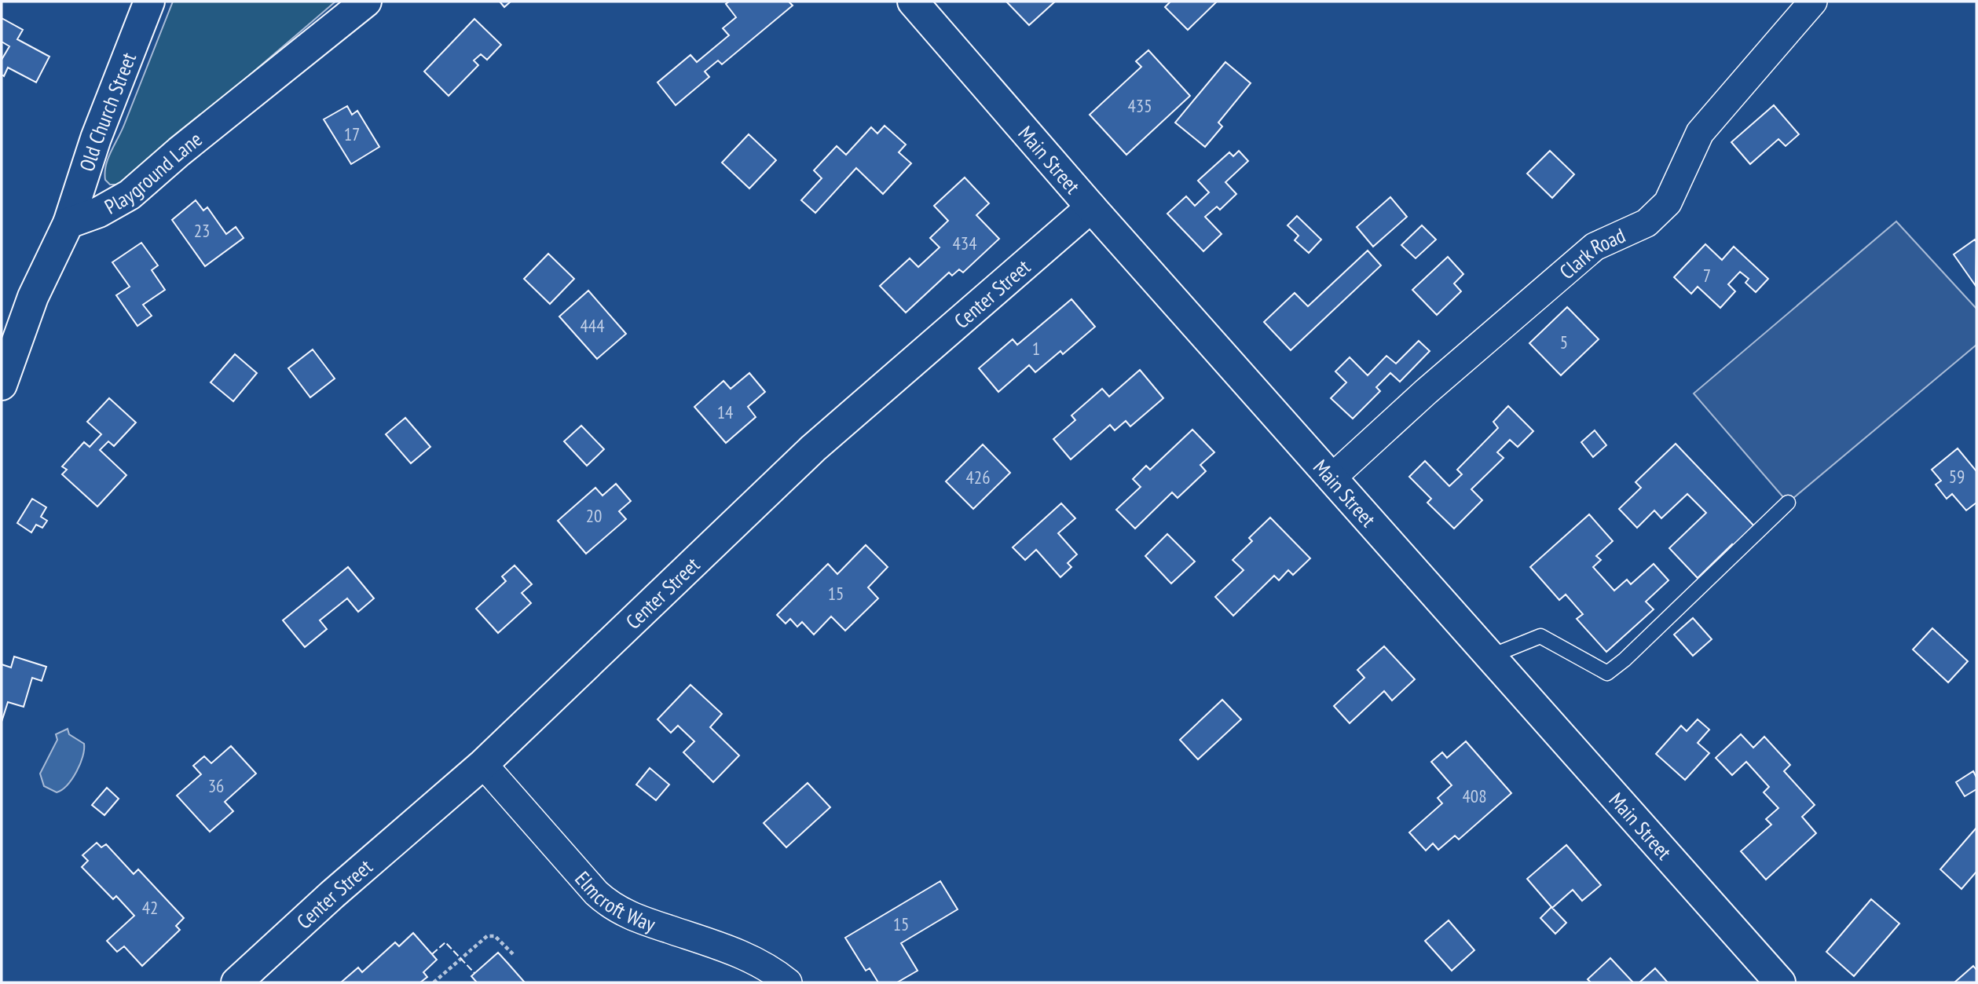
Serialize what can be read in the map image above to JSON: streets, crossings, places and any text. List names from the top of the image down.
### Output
{
  "streets": {
    "street": [
      "Old Church Street",
      "Main Street",
      "Playground Lane",
      "Clark Road",
      "Center Street",
      "Elmcroft Way"
    ]
  },
  "crossings": [
    ["Old Church Street", "Playground Lane"],
    ["Main Street", "Clark Road"],
    ["Main Street", "Center Street"],
    ["Center Street", "Elmcroft Way"]
  ],
  "house_numbers": [
    "435",
    "17",
    "23",
    "434",
    "7",
    "444",
    "5",
    "1",
    "14",
    "59",
    "426",
    "20",
    "15",
    "36",
    "408",
    "42",
    "15"
  ]
}
